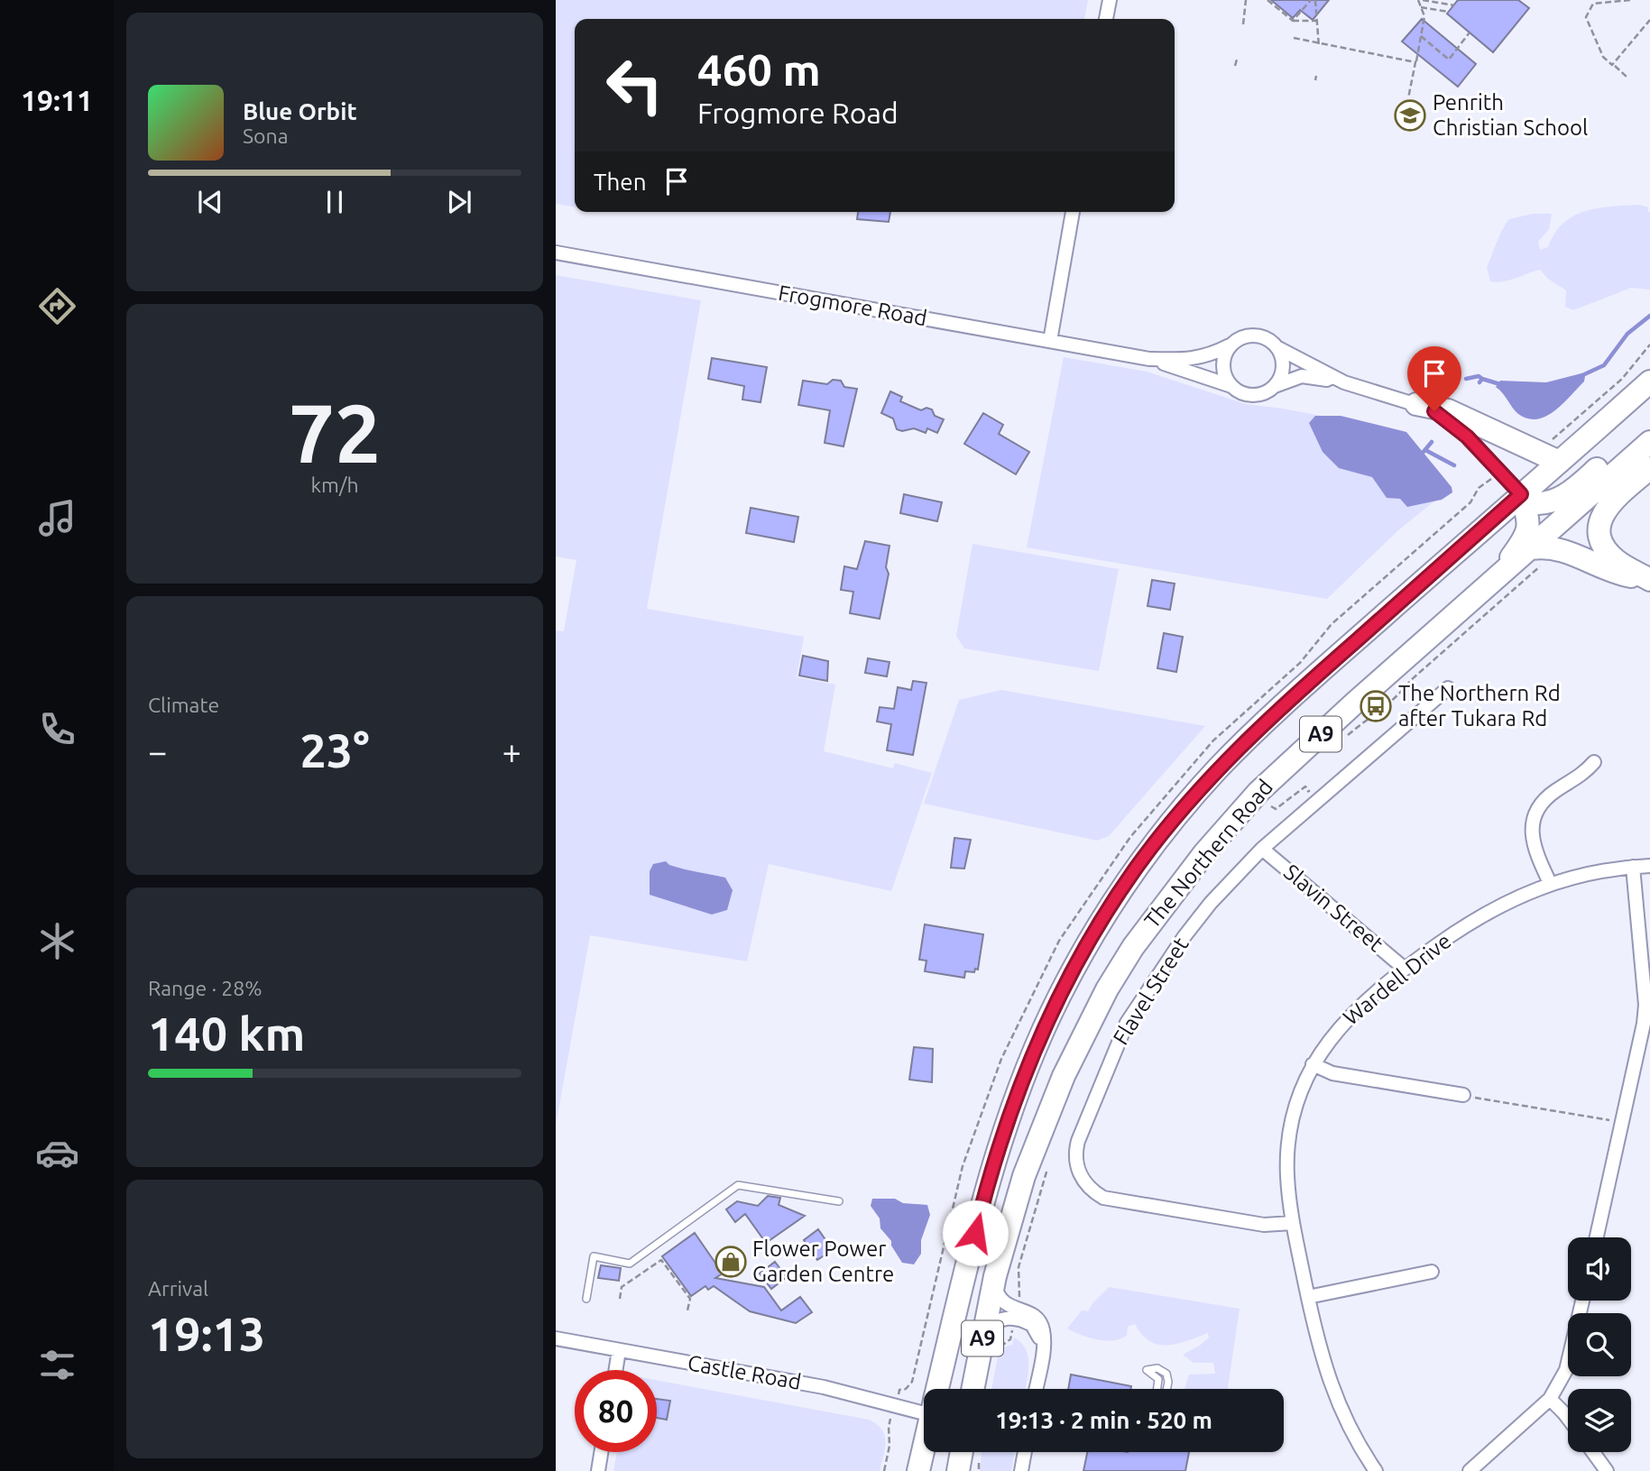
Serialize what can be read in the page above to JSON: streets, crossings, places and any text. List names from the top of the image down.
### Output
{
  "streets": {
    "highway": ["A9", "The Northern Road"],
    "street": [
      "Frogmore Road",
      "Slavin Street",
      "Wardell Drive",
      "Flavel Street",
      "Castle Road"
    ]
  },
  "crossings": [
    ["Slavin Street", "Wardell Drive"],
    ["Slavin Street", "Flavel Street"],
    ["Wardell Drive", "Flavel Street"]
  ],
  "places": {
    "school or university": ["Penrith Christian School"],
    "bus stop": ["The Northern Rd after Tukara Rd"],
    "shop": ["Flower Power Garden Centre"]
  },
  "page": {
    "tabs": "19:11",
    "turn": ["460 m", "Frogmore Road"],
    "song": ["Blue Orbit", "Sona"],
    "then": "Then",
    "tile": [
      ["72", "km/h"],
      "Climate",
      ["Range · 28%", "140 km"],
      ["Arrival", "19:13"]
    ],
    "heat": ["−", "23°", "+"],
    "limit": "80",
    "trip": "19:13 · 2 min · 520 m"
  }
}
